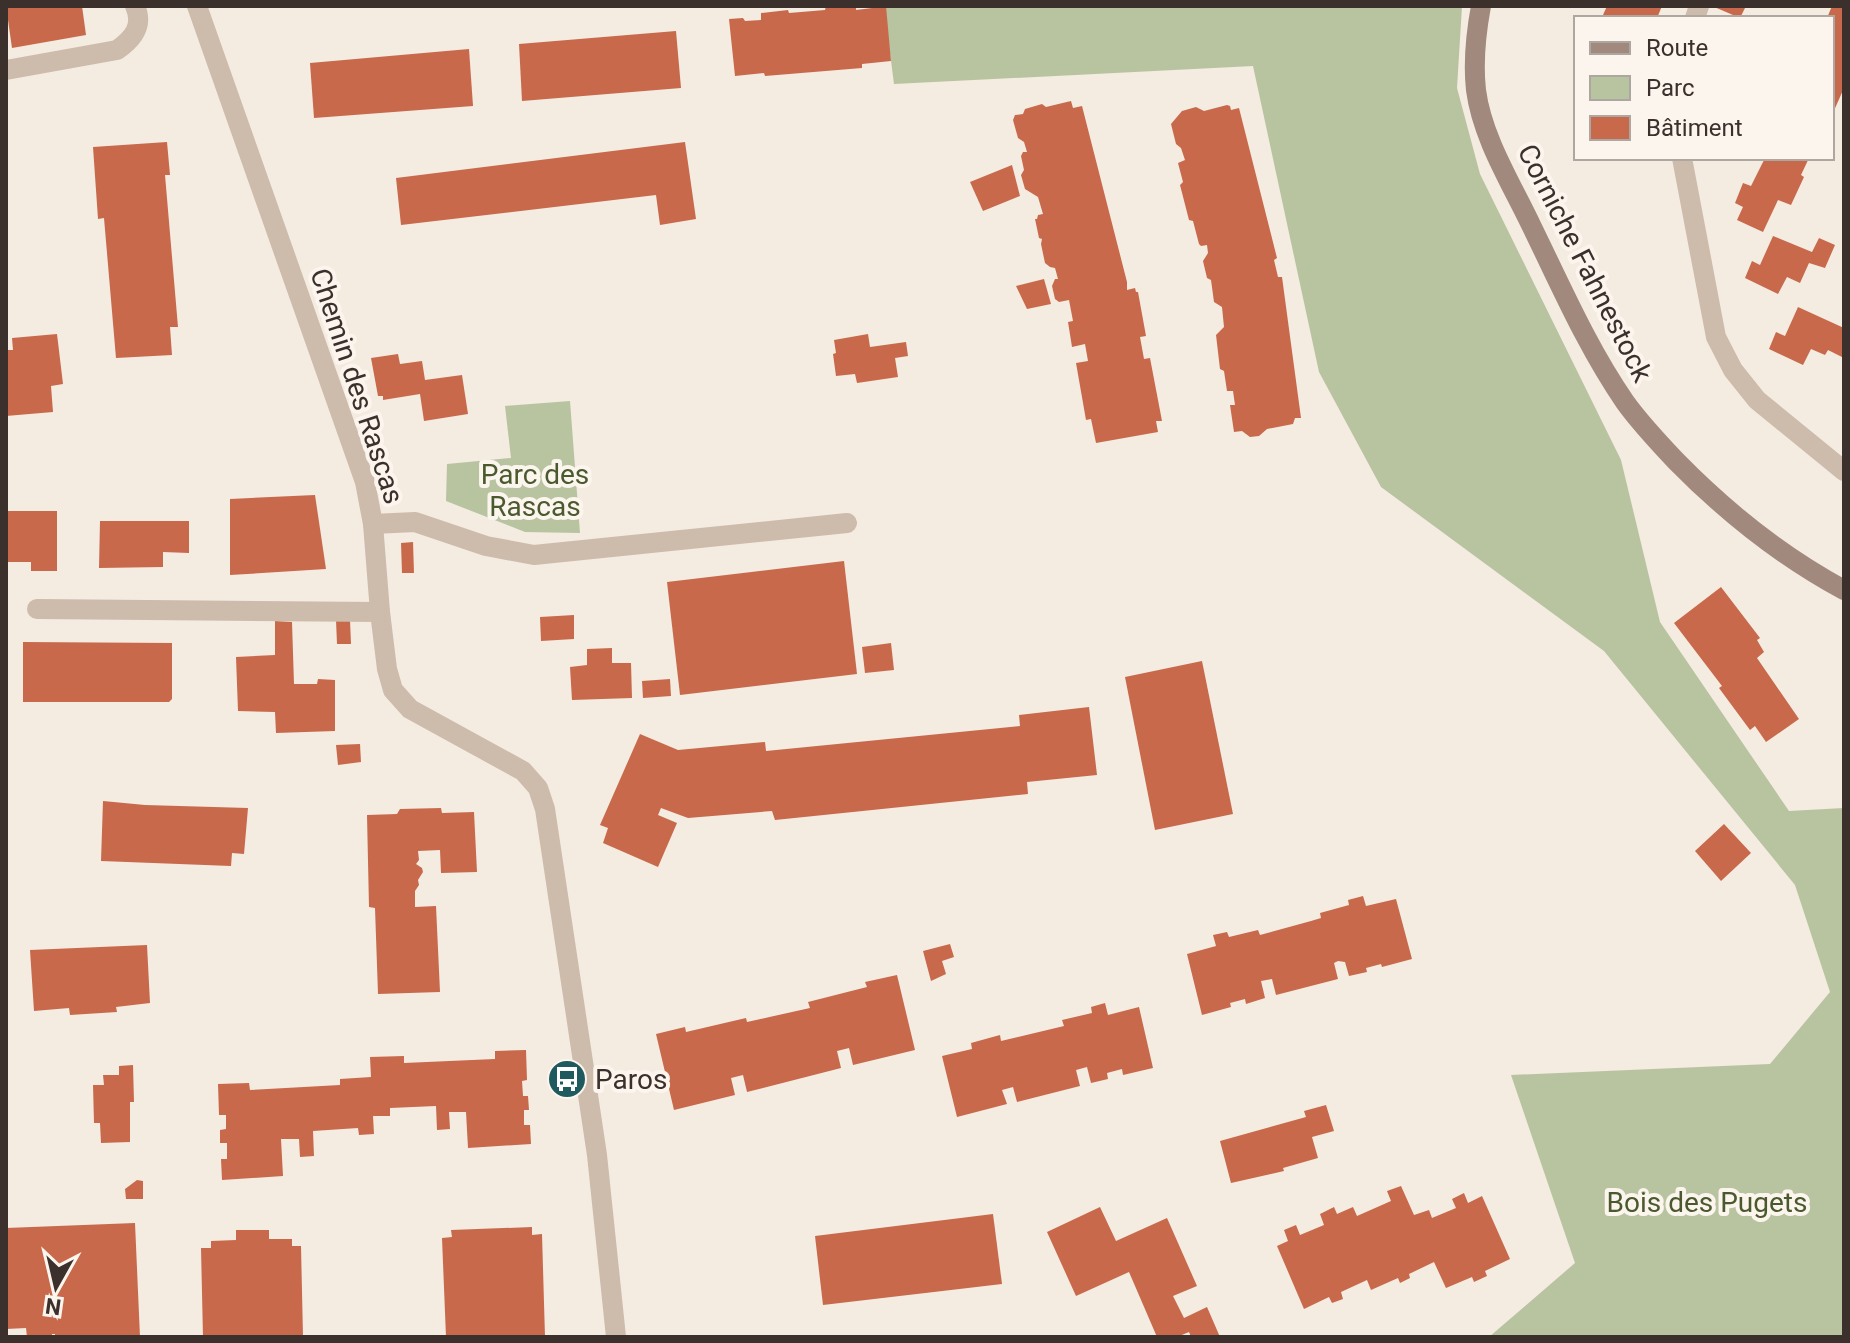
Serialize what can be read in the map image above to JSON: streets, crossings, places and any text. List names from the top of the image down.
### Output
{
  "streets": {
    "main road": ["Corniche Fahnestock"],
    "street": ["Chemin des Rascas"]
  },
  "parks": ["Parc des Rascas", "Bois des Pugets"],
  "places": {
    "bus stop": ["Paros"]
  },
  "legend": ["Route", "Parc", "Bâtiment"],
  "north": "bottom"
}
